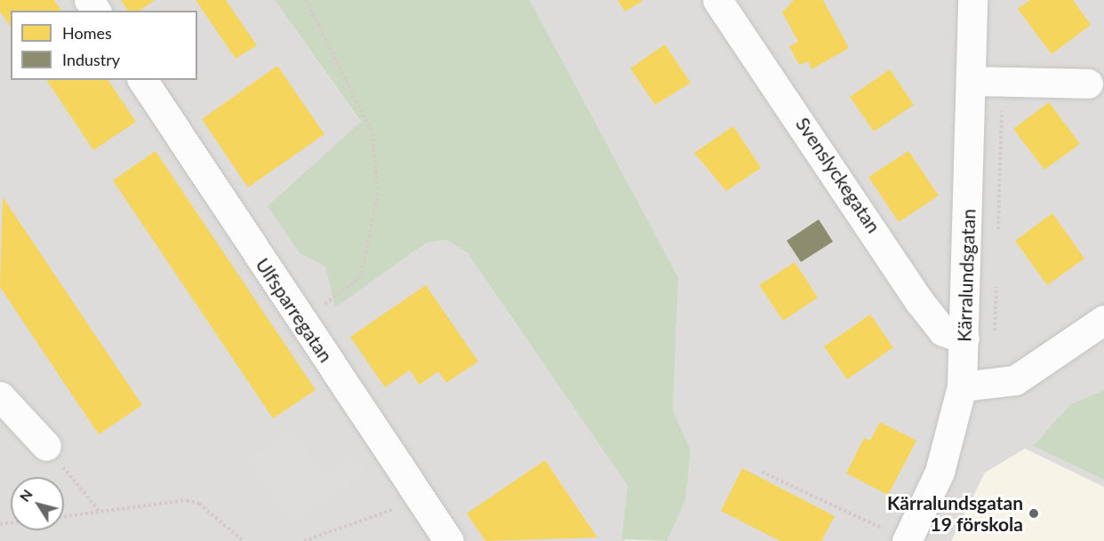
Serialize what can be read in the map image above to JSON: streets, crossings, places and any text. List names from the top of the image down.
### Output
{
  "streets": {
    "street": ["Svenslyckegatan", "Kärralundsgatan", "Ulfsparregatan"]
  },
  "crossings": [
    ["Svenslyckegatan", "Kärralundsgatan"]
  ],
  "places": ["Kärralundsgatan 19 förskola"],
  "legend": ["Homes", "Industry"],
  "north": "top left"
}
